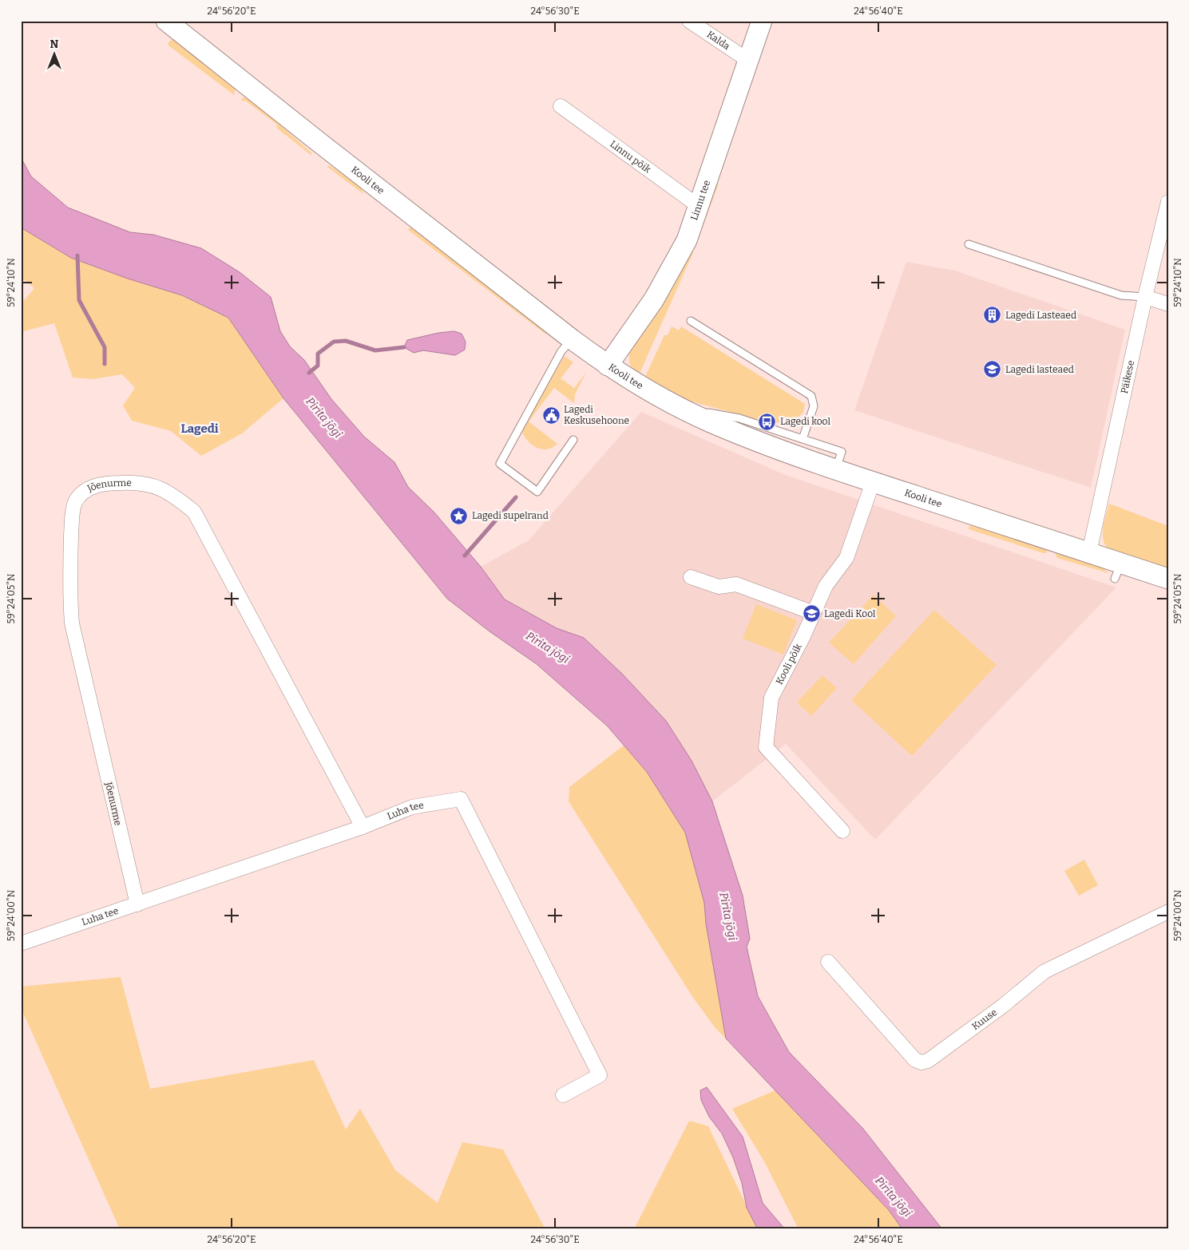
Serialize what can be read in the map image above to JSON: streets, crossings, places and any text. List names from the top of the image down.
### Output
{
  "streets": {
    "street": [
      "Kalda",
      "Linnu põik",
      "Kooli tee",
      "Linnu tee",
      "Päikese",
      "Jõenurme",
      "Kooli põik",
      "Luha tee",
      "Kuuse"
    ]
  },
  "crossings": [
    ["Kalda", "Linnu tee"],
    ["Linnu põik", "Linnu tee"],
    ["Kooli tee", "Linnu tee"],
    ["Kooli tee", "Päikese"],
    ["Kooli tee", "Kooli põik"],
    ["Jõenurme", "Luha tee"]
  ],
  "districts": ["Lagedi"],
  "water": ["Pirita jõgi"],
  "places": {
    "building": ["Lagedi Lasteaed"],
    "school or university": ["Lagedi lasteaed", "Lagedi Kool"],
    "public building": ["Lagedi Keskusehoone"],
    "bus stop": ["Lagedi kool"],
    "place": ["Lagedi supelrand"]
  },
  "north": "top",
  "coordinates": [
    "24°56'20\"E",
    "24°56'30\"E",
    "24°56'40\"E",
    "59°24'10\"N",
    "59°24'05\"N",
    "59°24'00\"N"
  ]
}
